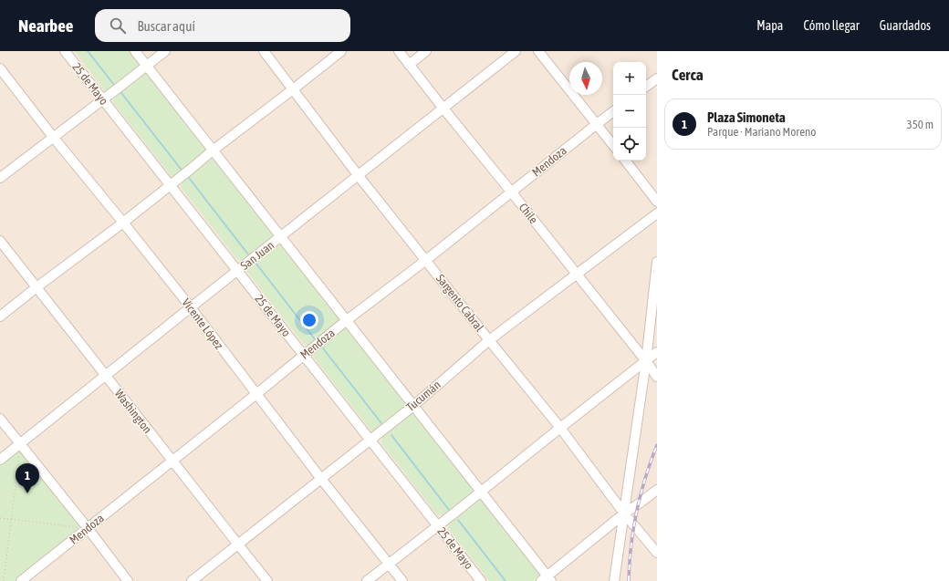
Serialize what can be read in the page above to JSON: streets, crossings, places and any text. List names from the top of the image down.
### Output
{
  "streets": {
    "street": [
      "25 de Mayo",
      "Mendoza",
      "Chile",
      "San Juan",
      "Sargento Cabral",
      "Vicente López",
      "Tucumán",
      "Washington"
    ]
  },
  "crossings": [
    ["25 de Mayo", "Mendoza"],
    ["25 de Mayo", "San Juan"],
    ["25 de Mayo", "Tucumán"],
    ["Mendoza", "Chile"],
    ["Mendoza", "Sargento Cabral"],
    ["Mendoza", "Vicente López"],
    ["Mendoza", "Washington"],
    ["Chile", "San Juan"],
    ["Chile", "Tucumán"],
    ["San Juan", "Sargento Cabral"],
    ["San Juan", "Vicente López"],
    ["San Juan", "Washington"],
    ["Sargento Cabral", "Tucumán"],
    ["Vicente López", "Tucumán"],
    ["Tucumán", "Washington"]
  ],
  "north": "bottom",
  "page": {
    "header": "Nearbee",
    "search": "Buscar aquí",
    "nav": ["Mapa", "Cómo llegar", "Guardados"],
    "heading": "Cerca",
    "map_buttons": ["+", "−"],
    "list": [
      {
        "mark": "1",
        "name": "Plaza Simoneta",
        "note": "Parque · Mariano Moreno",
        "value": "350 m"
      }
    ],
    "pins": "1"
  }
}
